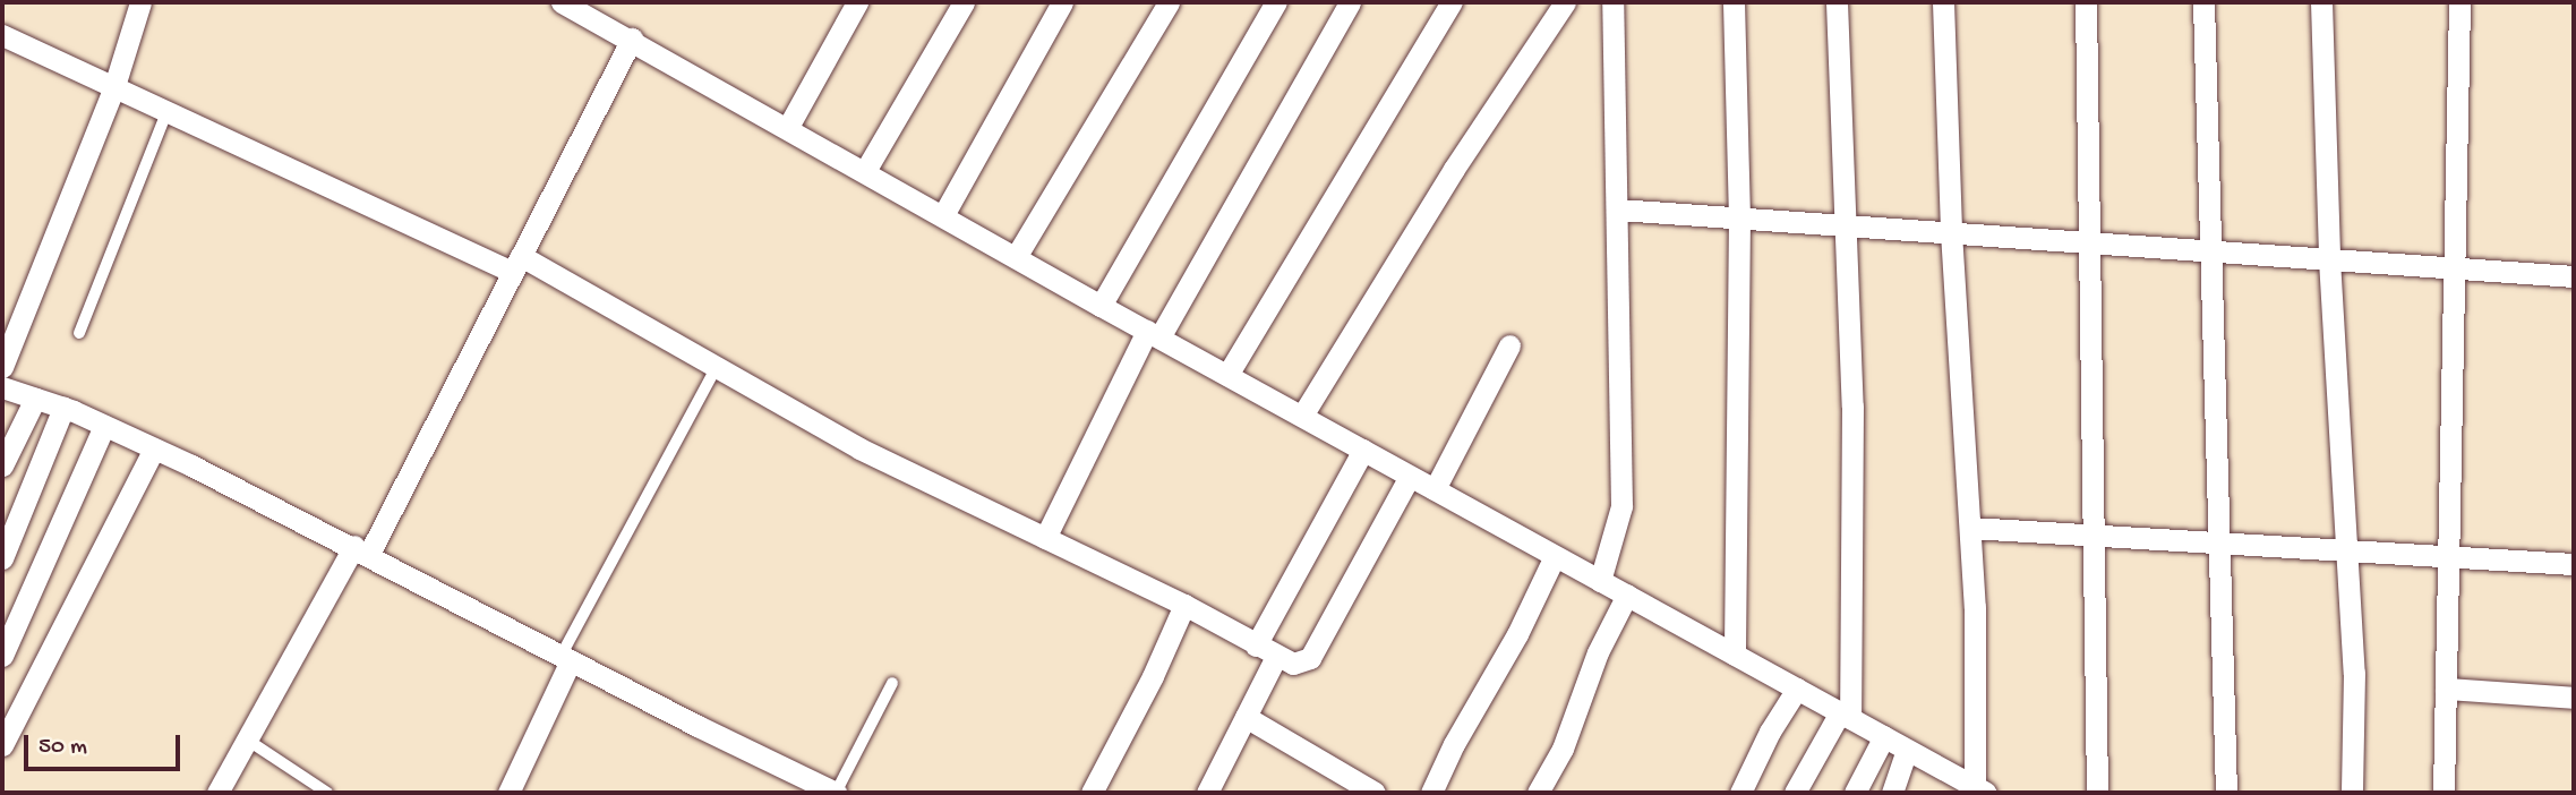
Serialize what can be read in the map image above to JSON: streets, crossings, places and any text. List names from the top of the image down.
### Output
{
  "scale_bar": "50 m"
}
